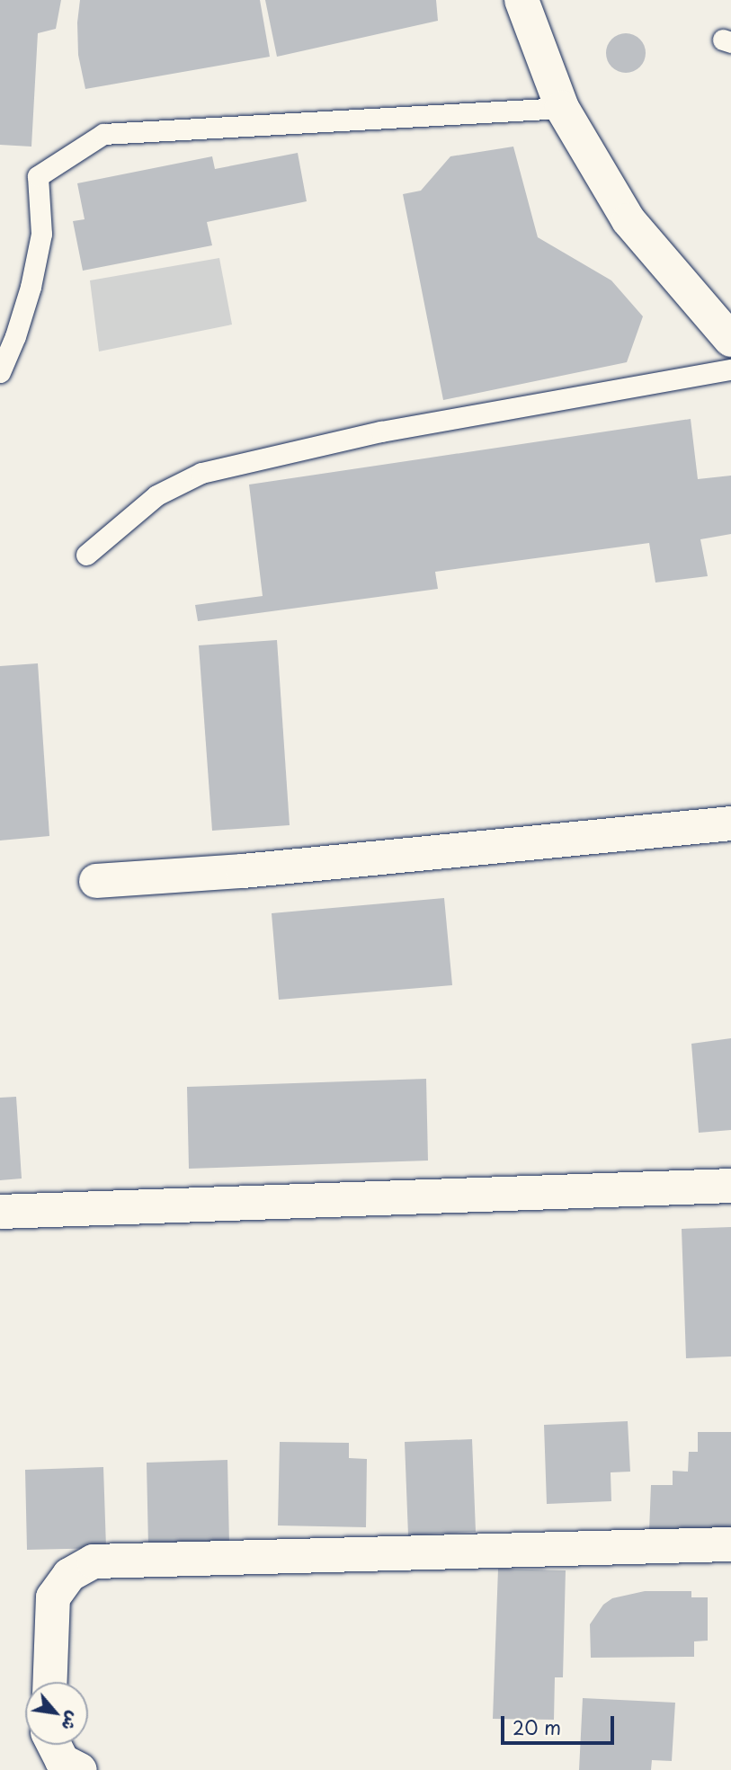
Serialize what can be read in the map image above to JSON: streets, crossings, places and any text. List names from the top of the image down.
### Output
{
  "scale_bar": "20 m",
  "north": "bottom right"
}
